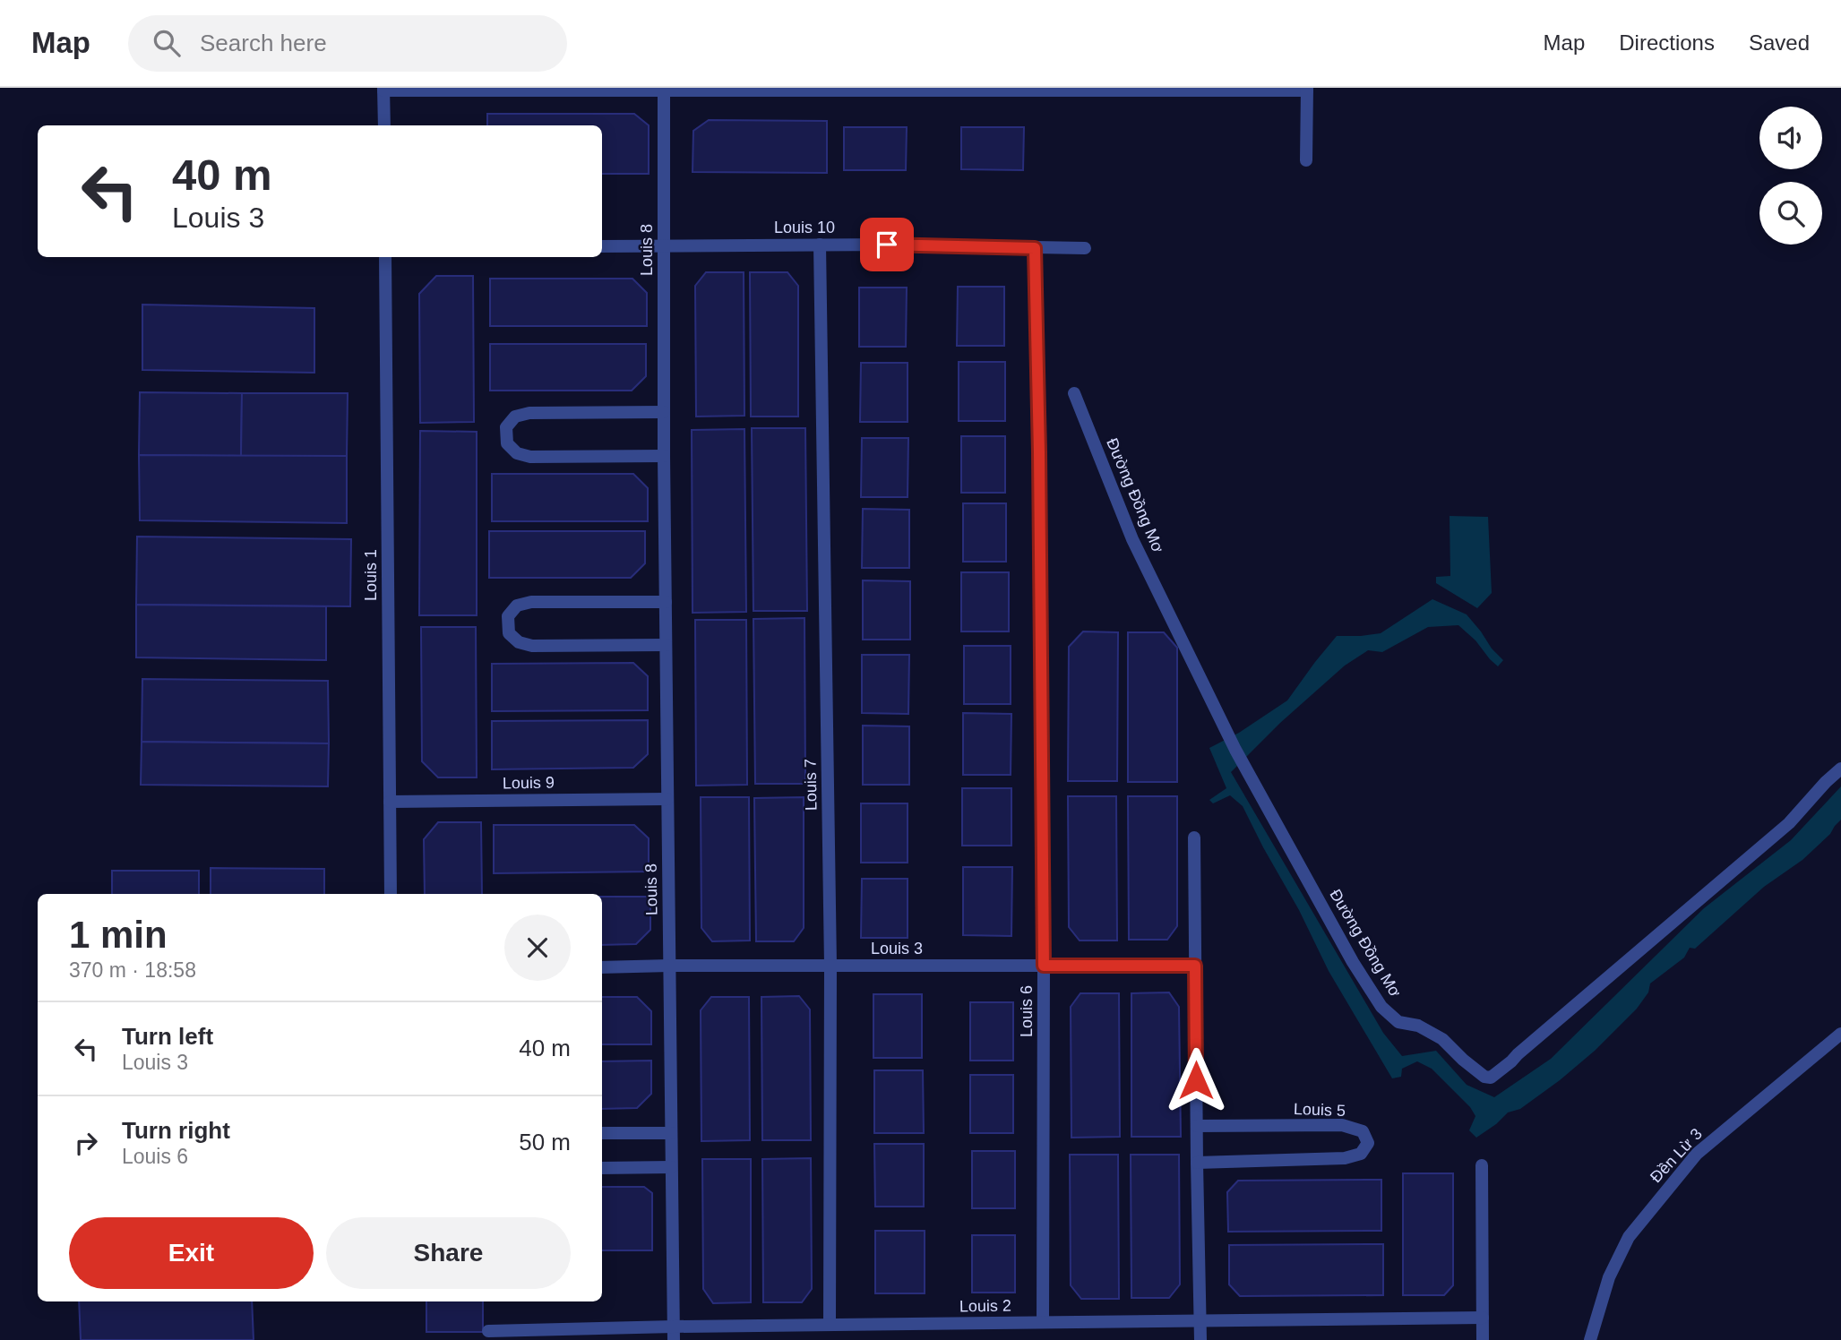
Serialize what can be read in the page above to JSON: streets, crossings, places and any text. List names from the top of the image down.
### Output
{
  "streets": {
    "street": [
      "Louis 10",
      "Louis 8",
      "Đường Đồng Mơ",
      "Louis 1",
      "Louis 9",
      "Louis 7",
      "Louis 3",
      "Louis 6",
      "Louis 5",
      "Đền Lừ 3",
      "Louis 2"
    ]
  },
  "crossings": [
    ["Louis 10", "Louis 8"],
    ["Louis 10", "Louis 7"],
    ["Louis 10", "Louis 6"],
    ["Louis 8", "Louis 9"],
    ["Louis 8", "Louis 3"],
    ["Louis 8", "Louis 2"],
    ["Louis 1", "Louis 9"],
    ["Louis 7", "Louis 3"],
    ["Louis 7", "Louis 2"],
    ["Louis 3", "Louis 6"],
    ["Louis 6", "Louis 2"]
  ],
  "page": {
    "header": "Map",
    "search": "Search here",
    "nav": ["Map", "Directions", "Saved"],
    "turn": ["40 m", "Louis 3"],
    "heading": ["1 min", "370 m · 18:58"],
    "list": [
      {
        "name": "Turn left",
        "note": "Louis 3",
        "value": "40 m"
      },
      {
        "name": "Turn right",
        "note": "Louis 6",
        "value": "50 m"
      }
    ],
    "buttons": ["Exit", "Share"]
  }
}
